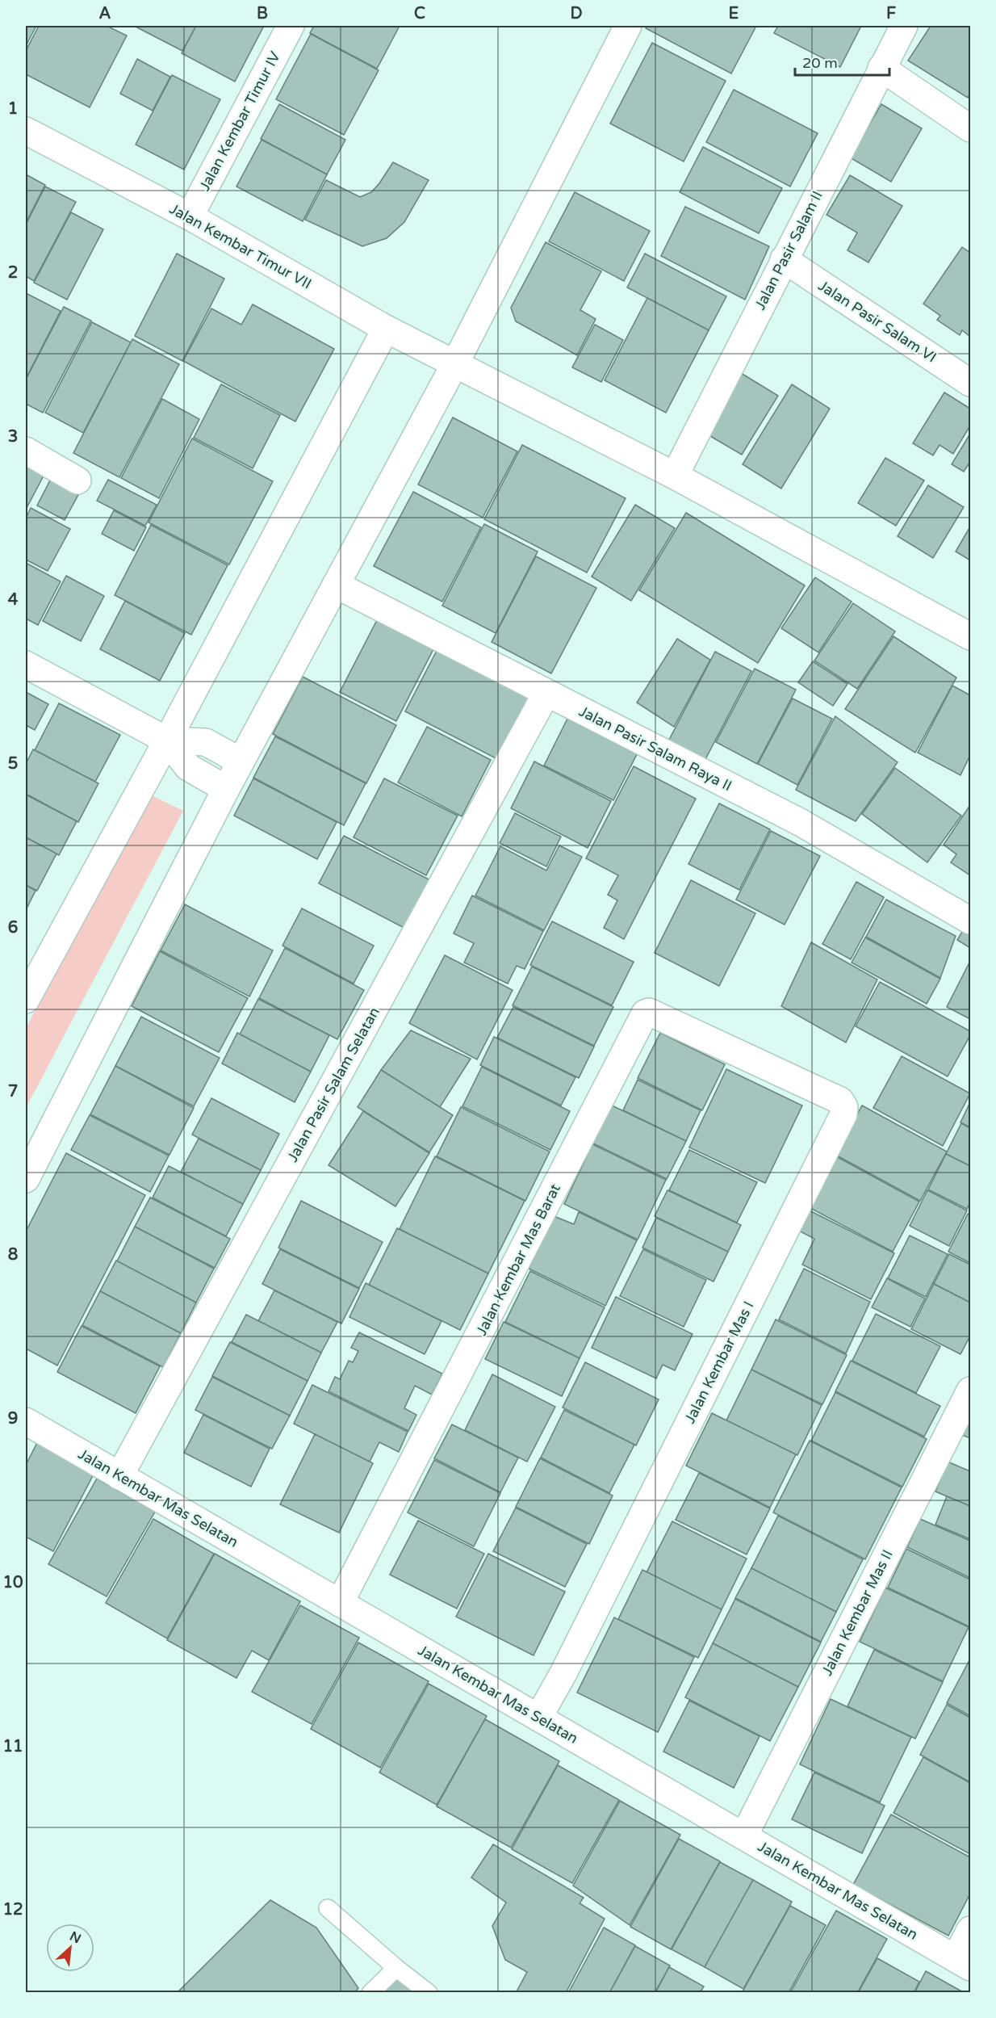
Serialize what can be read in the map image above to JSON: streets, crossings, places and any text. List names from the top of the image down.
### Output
{
  "streets": {
    "street": [
      "Jalan Kembar Timur IV",
      "Jalan Kembar Timur VII",
      "Jalan Pasir Salam II",
      "Jalan Pasir Salam VI",
      "Jalan Pasir Salam Raya II",
      "Jalan Pasir Salam Selatan",
      "Jalan Kembar Mas Barat",
      "Jalan Kembar Mas I",
      "Jalan Kembar Mas Selatan",
      "Jalan Kembar Mas II"
    ]
  },
  "crossings": [
    ["Jalan Kembar Timur IV", "Jalan Kembar Timur VII"],
    ["Jalan Kembar Timur VII", "Jalan Pasir Salam II"],
    ["Jalan Pasir Salam II", "Jalan Pasir Salam VI"],
    ["Jalan Pasir Salam Raya II", "Jalan Pasir Salam Selatan"],
    ["Jalan Pasir Salam Selatan", "Jalan Kembar Mas Selatan"],
    ["Jalan Kembar Mas Barat", "Jalan Kembar Mas I"],
    ["Jalan Kembar Mas Barat", "Jalan Kembar Mas Selatan"],
    ["Jalan Kembar Mas I", "Jalan Kembar Mas Selatan"],
    ["Jalan Kembar Mas Selatan", "Jalan Kembar Mas II"]
  ],
  "scale_bar": "20 m",
  "north": "top right",
  "grid": {
    "columns": [
      "A",
      "B",
      "C",
      "D",
      "E",
      "F"
    ],
    "rows": [
      "1",
      "2",
      "3",
      "4",
      "5",
      "6",
      "7",
      "8",
      "9",
      "10",
      "11",
      "12"
    ]
  }
}
